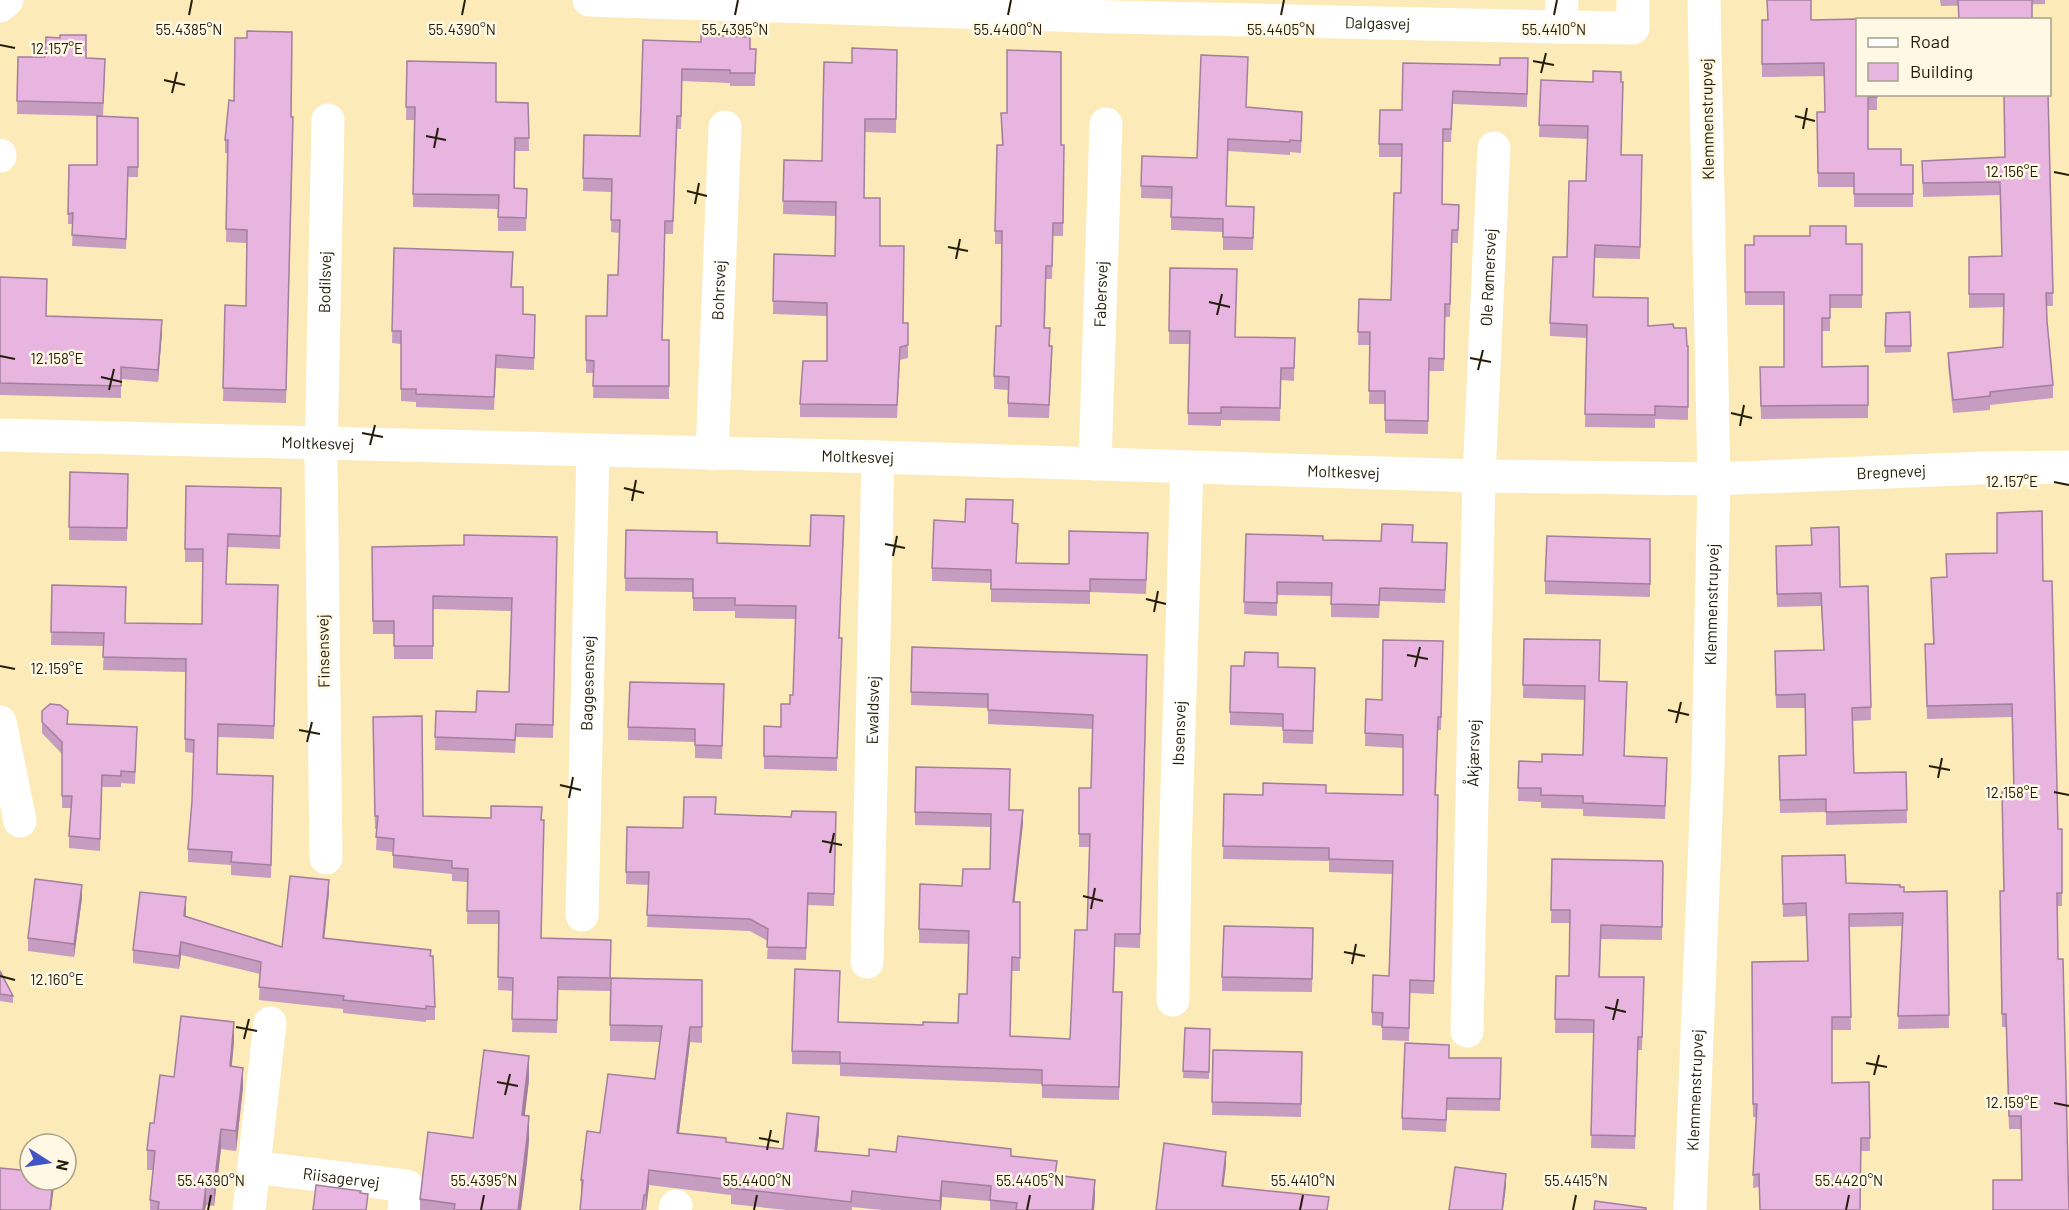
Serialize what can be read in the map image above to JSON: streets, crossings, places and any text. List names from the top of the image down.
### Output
{
  "streets": {
    "street": [
      "Dalgasvej",
      "Klemmenstrupvej",
      "Ole Rømersvej",
      "Bodilsvej",
      "Bohrsvej",
      "Fabersvej",
      "Moltkesvej",
      "Bregnevej",
      "Finsensvej",
      "Baggesensvej",
      "Ewaldsvej",
      "Ibsensvej",
      "Åkjærsvej",
      "Riisagervej"
    ]
  },
  "crossings": [
    ["Klemmenstrupvej", "Moltkesvej"],
    ["Klemmenstrupvej", "Bregnevej"],
    ["Ole Rømersvej", "Moltkesvej"],
    ["Ole Rømersvej", "Åkjærsvej"],
    ["Bodilsvej", "Moltkesvej"],
    ["Bodilsvej", "Finsensvej"],
    ["Bohrsvej", "Moltkesvej"],
    ["Fabersvej", "Moltkesvej"],
    ["Moltkesvej", "Bregnevej"],
    ["Moltkesvej", "Finsensvej"],
    ["Moltkesvej", "Baggesensvej"],
    ["Moltkesvej", "Ewaldsvej"],
    ["Moltkesvej", "Ibsensvej"],
    ["Moltkesvej", "Åkjærsvej"]
  ],
  "legend": ["Road", "Building"],
  "north": "right",
  "coordinates": [
    "55.4385°N",
    "55.4390°N",
    "55.4395°N",
    "55.4400°N",
    "55.4405°N",
    "55.4410°N",
    "12.157°E",
    "12.156°E",
    "12.158°E",
    "12.159°E",
    "12.160°E",
    "55.4415°N",
    "55.4420°N"
  ]
}
